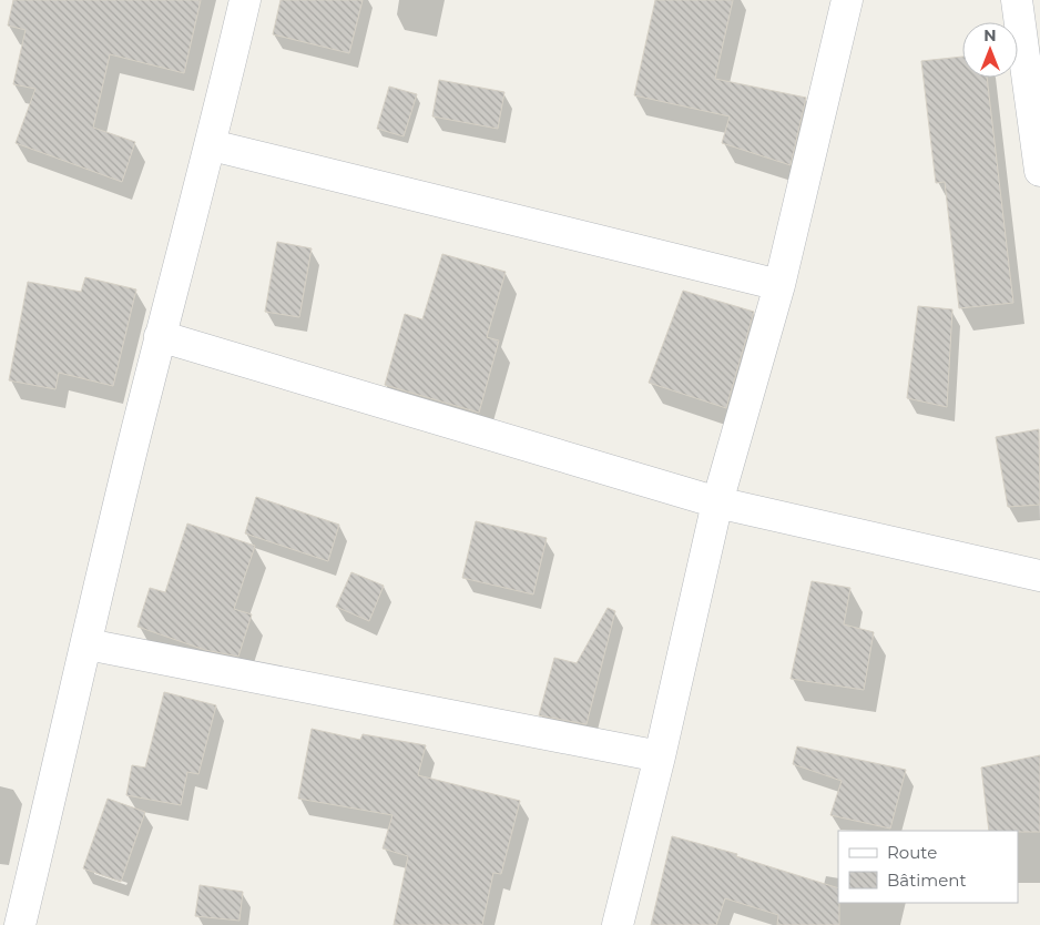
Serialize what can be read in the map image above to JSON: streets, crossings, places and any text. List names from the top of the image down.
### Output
{
  "legend": ["Route", "Bâtiment"],
  "north": "top"
}
